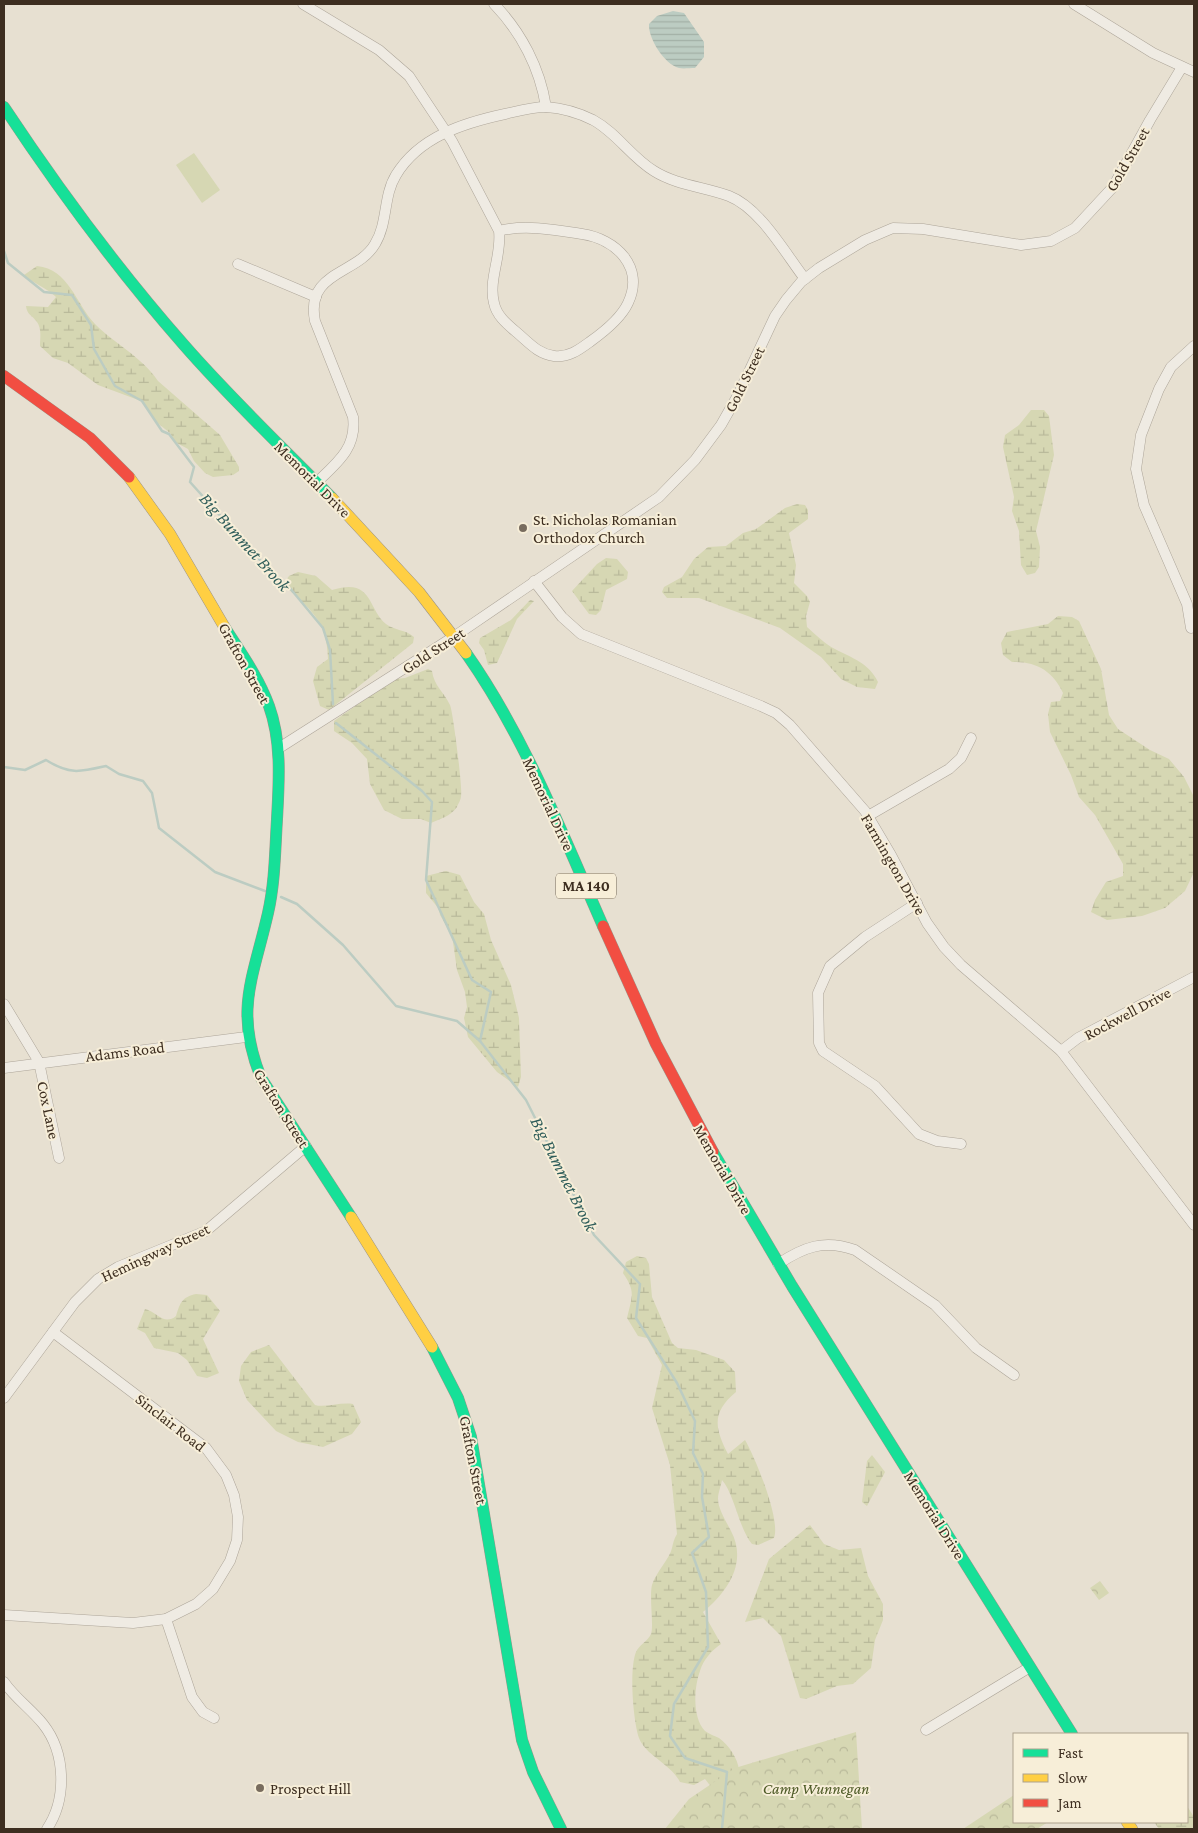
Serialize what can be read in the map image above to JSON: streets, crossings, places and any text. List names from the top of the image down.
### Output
{
  "streets": {
    "main road": ["Memorial Drive", "Grafton Street", "MA 140"],
    "street": [
      "Gold Street",
      "Farmington Drive",
      "Rockwell Drive",
      "Adams Road",
      "Cox Lane",
      "Hemingway Street",
      "Sinclair Road"
    ]
  },
  "crossings": [
    ["Gold Street", "Memorial Drive"],
    ["Gold Street", "Grafton Street"],
    ["Gold Street", "Farmington Drive"],
    ["Grafton Street", "Adams Road"],
    ["Grafton Street", "Hemingway Street"],
    ["Farmington Drive", "Rockwell Drive"],
    ["Adams Road", "Cox Lane"],
    ["Hemingway Street", "Sinclair Road"]
  ],
  "water": ["Big Bummet Brook"],
  "parks": ["Camp Wunnegan"],
  "places": ["St. Nicholas Romanian Orthodox Church", "Prospect Hill"],
  "legend": ["Fast", "Slow", "Jam"]
}
